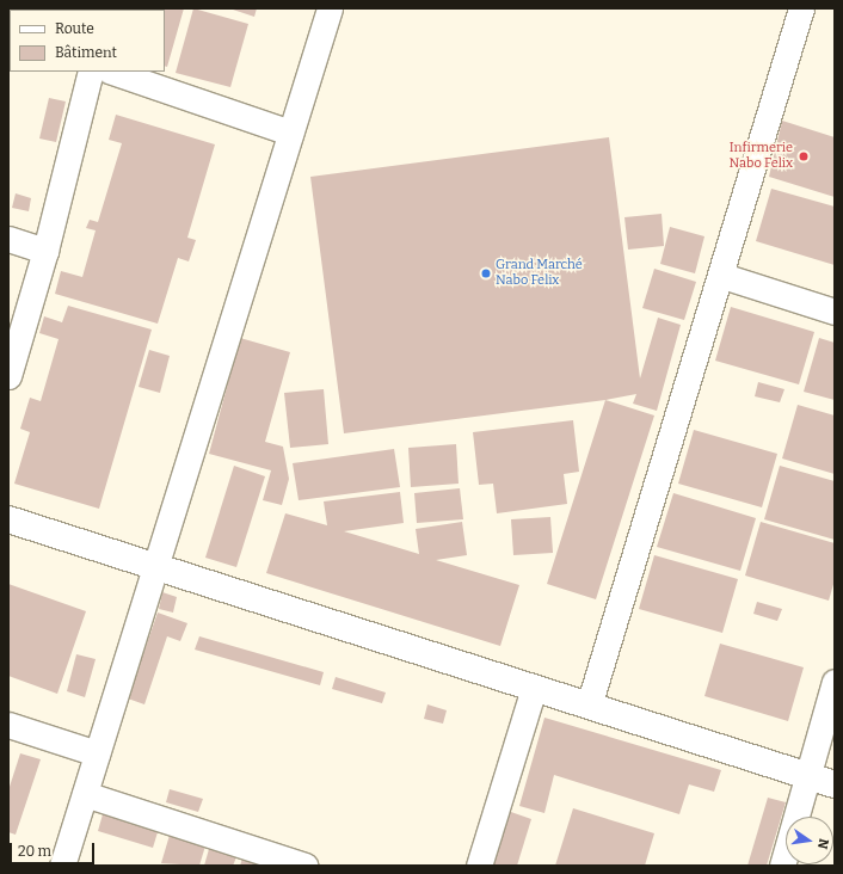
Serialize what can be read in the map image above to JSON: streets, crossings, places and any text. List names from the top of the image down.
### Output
{
  "places": ["Infirmerie Nabo Felix", "Grand Marché Nabo Felix"],
  "legend": ["Route", "Bâtiment"],
  "scale_bar": "20 m",
  "north": "right"
}
